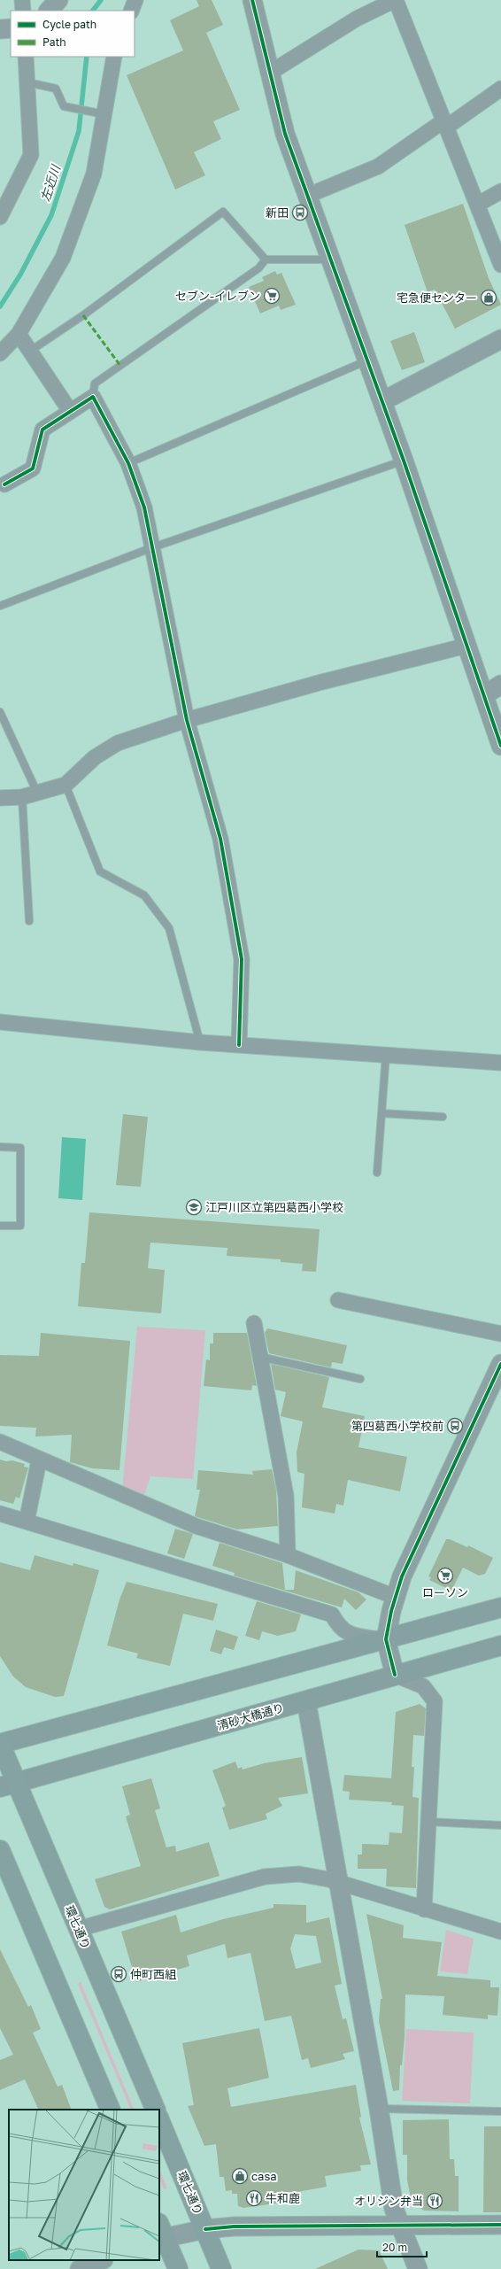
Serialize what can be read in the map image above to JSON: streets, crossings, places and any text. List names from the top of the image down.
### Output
{
  "streets": {
    "main road": ["清砂大橋通り", "環七通り"]
  },
  "crossings": [
    ["清砂大橋通り", "環七通り"]
  ],
  "water": ["左近川"],
  "places": {
    "bus stop": ["新田", "第四葛西小学校前", "仲町西組"],
    "supermarket": ["セブン-イレブン", "ローソン"],
    "shop": ["宅急便センター", "casa"],
    "school or university": ["江戸川区立第四葛西小学校"],
    "restaurant": ["牛和鹿", "オリジン弁当"]
  },
  "legend": ["Cycle path", "Path"],
  "scale_bar": "20 m"
}
